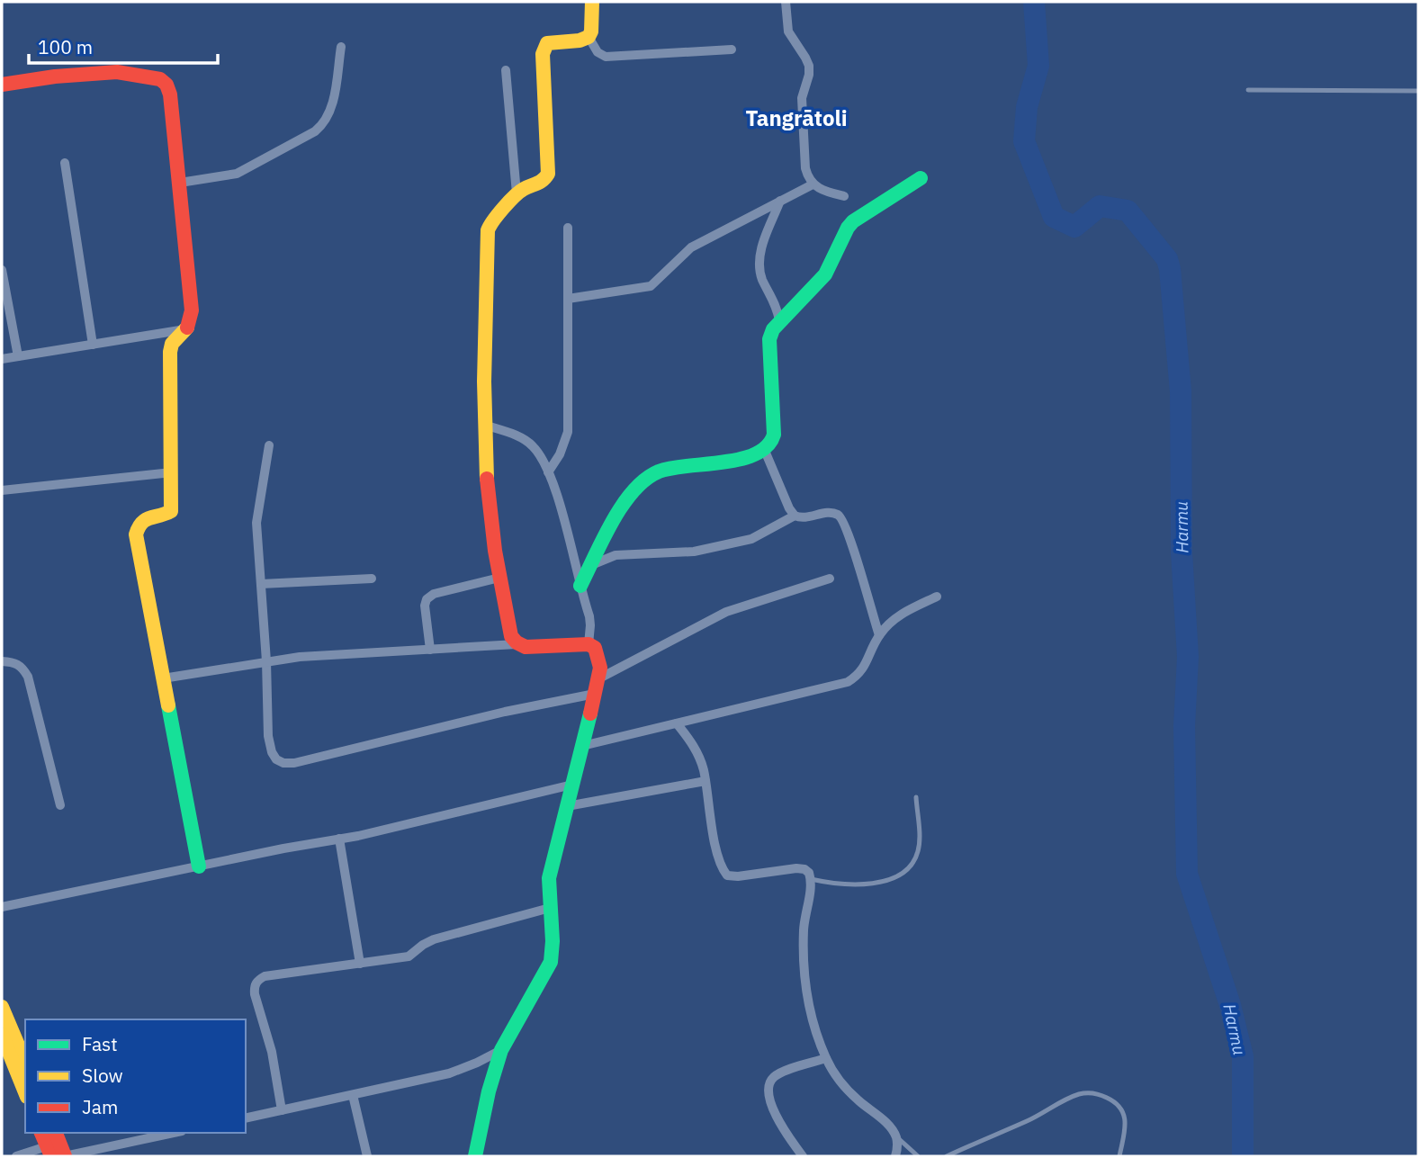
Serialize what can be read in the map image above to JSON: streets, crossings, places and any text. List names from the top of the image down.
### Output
{
  "districts": ["Tangrātoli"],
  "water": ["Harmu"],
  "legend": ["Fast", "Slow", "Jam"],
  "scale_bar": "100 m"
}
